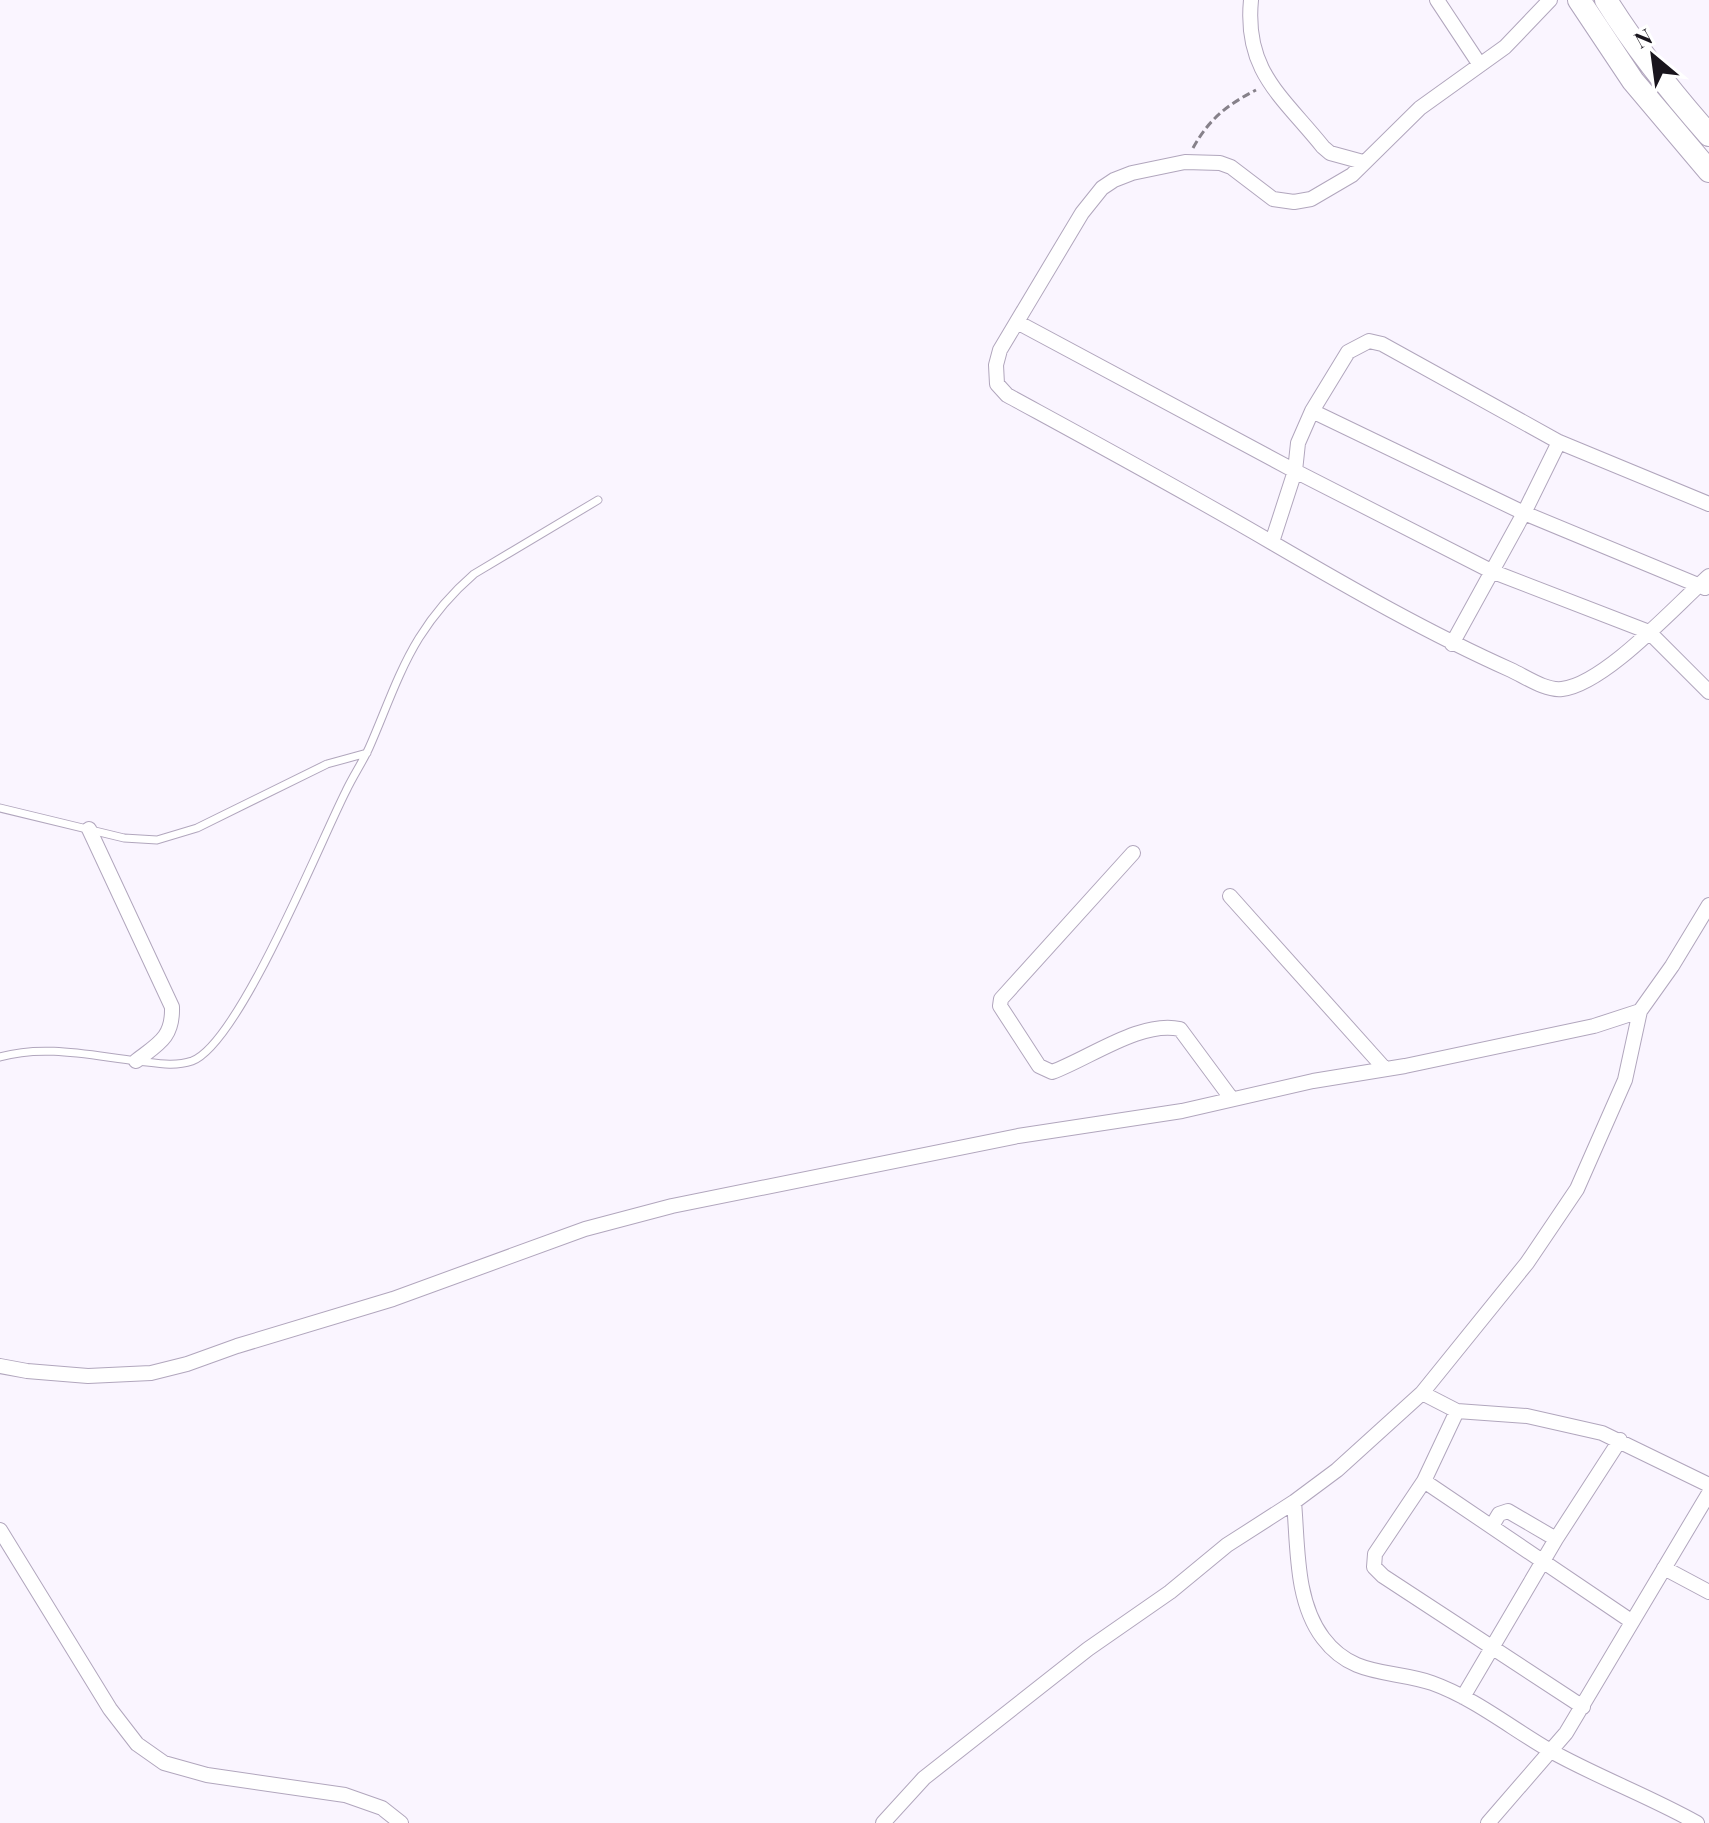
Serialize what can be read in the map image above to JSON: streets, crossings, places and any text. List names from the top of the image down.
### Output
{
  "north": "top left"
}
